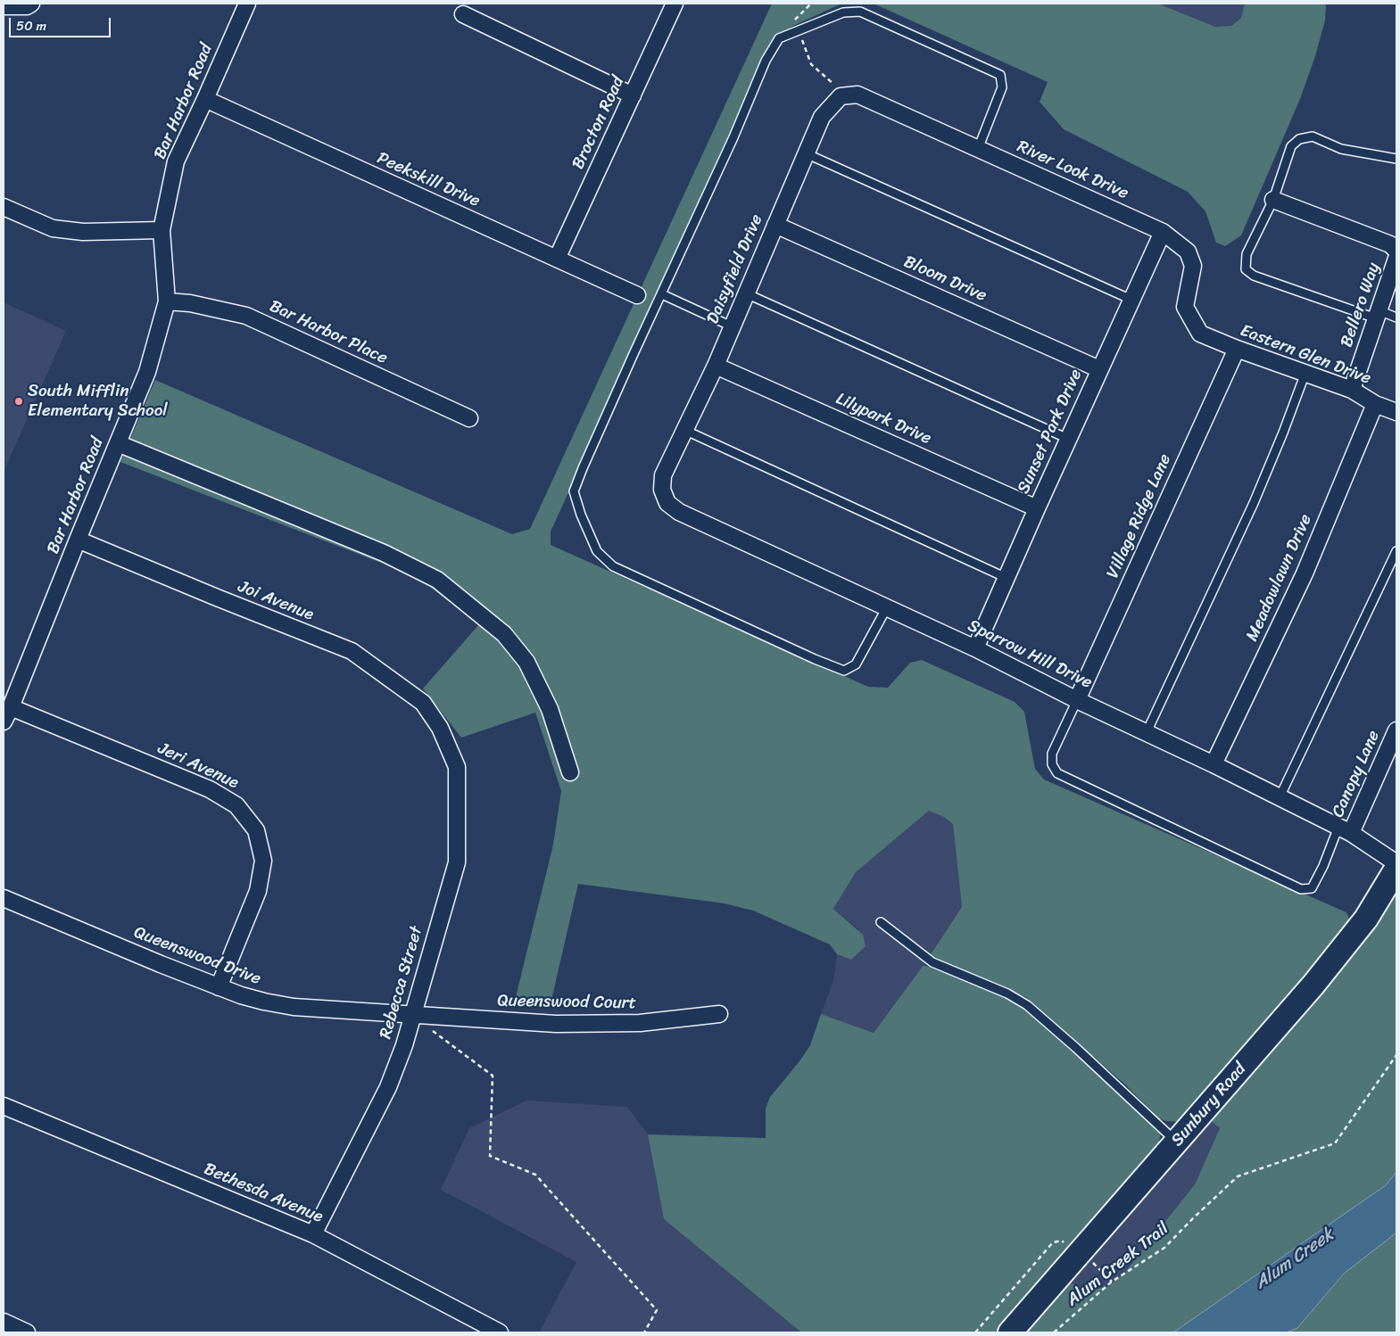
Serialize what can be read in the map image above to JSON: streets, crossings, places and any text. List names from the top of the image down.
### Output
{
  "streets": {
    "main road": ["Sunbury Road"],
    "street": [
      "Bar Harbor Road",
      "Brocton Road",
      "River Look Drive",
      "Peekskill Drive",
      "Daisyfield Drive",
      "Bloom Drive",
      "Bellero Way",
      "Bar Harbor Place",
      "Eastern Glen Drive",
      "Lilypark Drive",
      "Sunset Park Drive",
      "Village Ridge Lane",
      "Meadowlawn Drive",
      "Joi Avenue",
      "Sparrow Hill Drive",
      "Jeri Avenue",
      "Canopy Lane",
      "Queenswood Drive",
      "Rebecca Street",
      "Queenswood Court",
      "Bethesda Avenue"
    ],
    "path": ["Alum Creek Trail"]
  },
  "crossings": [
    ["Bar Harbor Road", "Peekskill Drive"],
    ["Bar Harbor Road", "Bar Harbor Place"],
    ["Bar Harbor Road", "Joi Avenue"],
    ["Bar Harbor Road", "Jeri Avenue"],
    ["Brocton Road", "Peekskill Drive"],
    ["River Look Drive", "Daisyfield Drive"],
    ["River Look Drive", "Eastern Glen Drive"],
    ["River Look Drive", "Sunset Park Drive"],
    ["Daisyfield Drive", "Bloom Drive"],
    ["Daisyfield Drive", "Lilypark Drive"],
    ["Daisyfield Drive", "Sparrow Hill Drive"],
    ["Bloom Drive", "Sunset Park Drive"],
    ["Bellero Way", "Eastern Glen Drive"],
    ["Eastern Glen Drive", "Village Ridge Lane"],
    ["Eastern Glen Drive", "Meadowlawn Drive"],
    ["Lilypark Drive", "Sunset Park Drive"],
    ["Sunset Park Drive", "Sparrow Hill Drive"],
    ["Village Ridge Lane", "Sparrow Hill Drive"],
    ["Meadowlawn Drive", "Sparrow Hill Drive"],
    ["Joi Avenue", "Rebecca Street"],
    ["Sparrow Hill Drive", "Canopy Lane"],
    ["Jeri Avenue", "Queenswood Drive"],
    ["Queenswood Drive", "Rebecca Street"],
    ["Queenswood Drive", "Queenswood Court"],
    ["Rebecca Street", "Queenswood Court"],
    ["Rebecca Street", "Bethesda Avenue"]
  ],
  "water": ["Alum Creek"],
  "places": ["South Mifflin Elementary School"],
  "scale_bar": "50 m"
}
